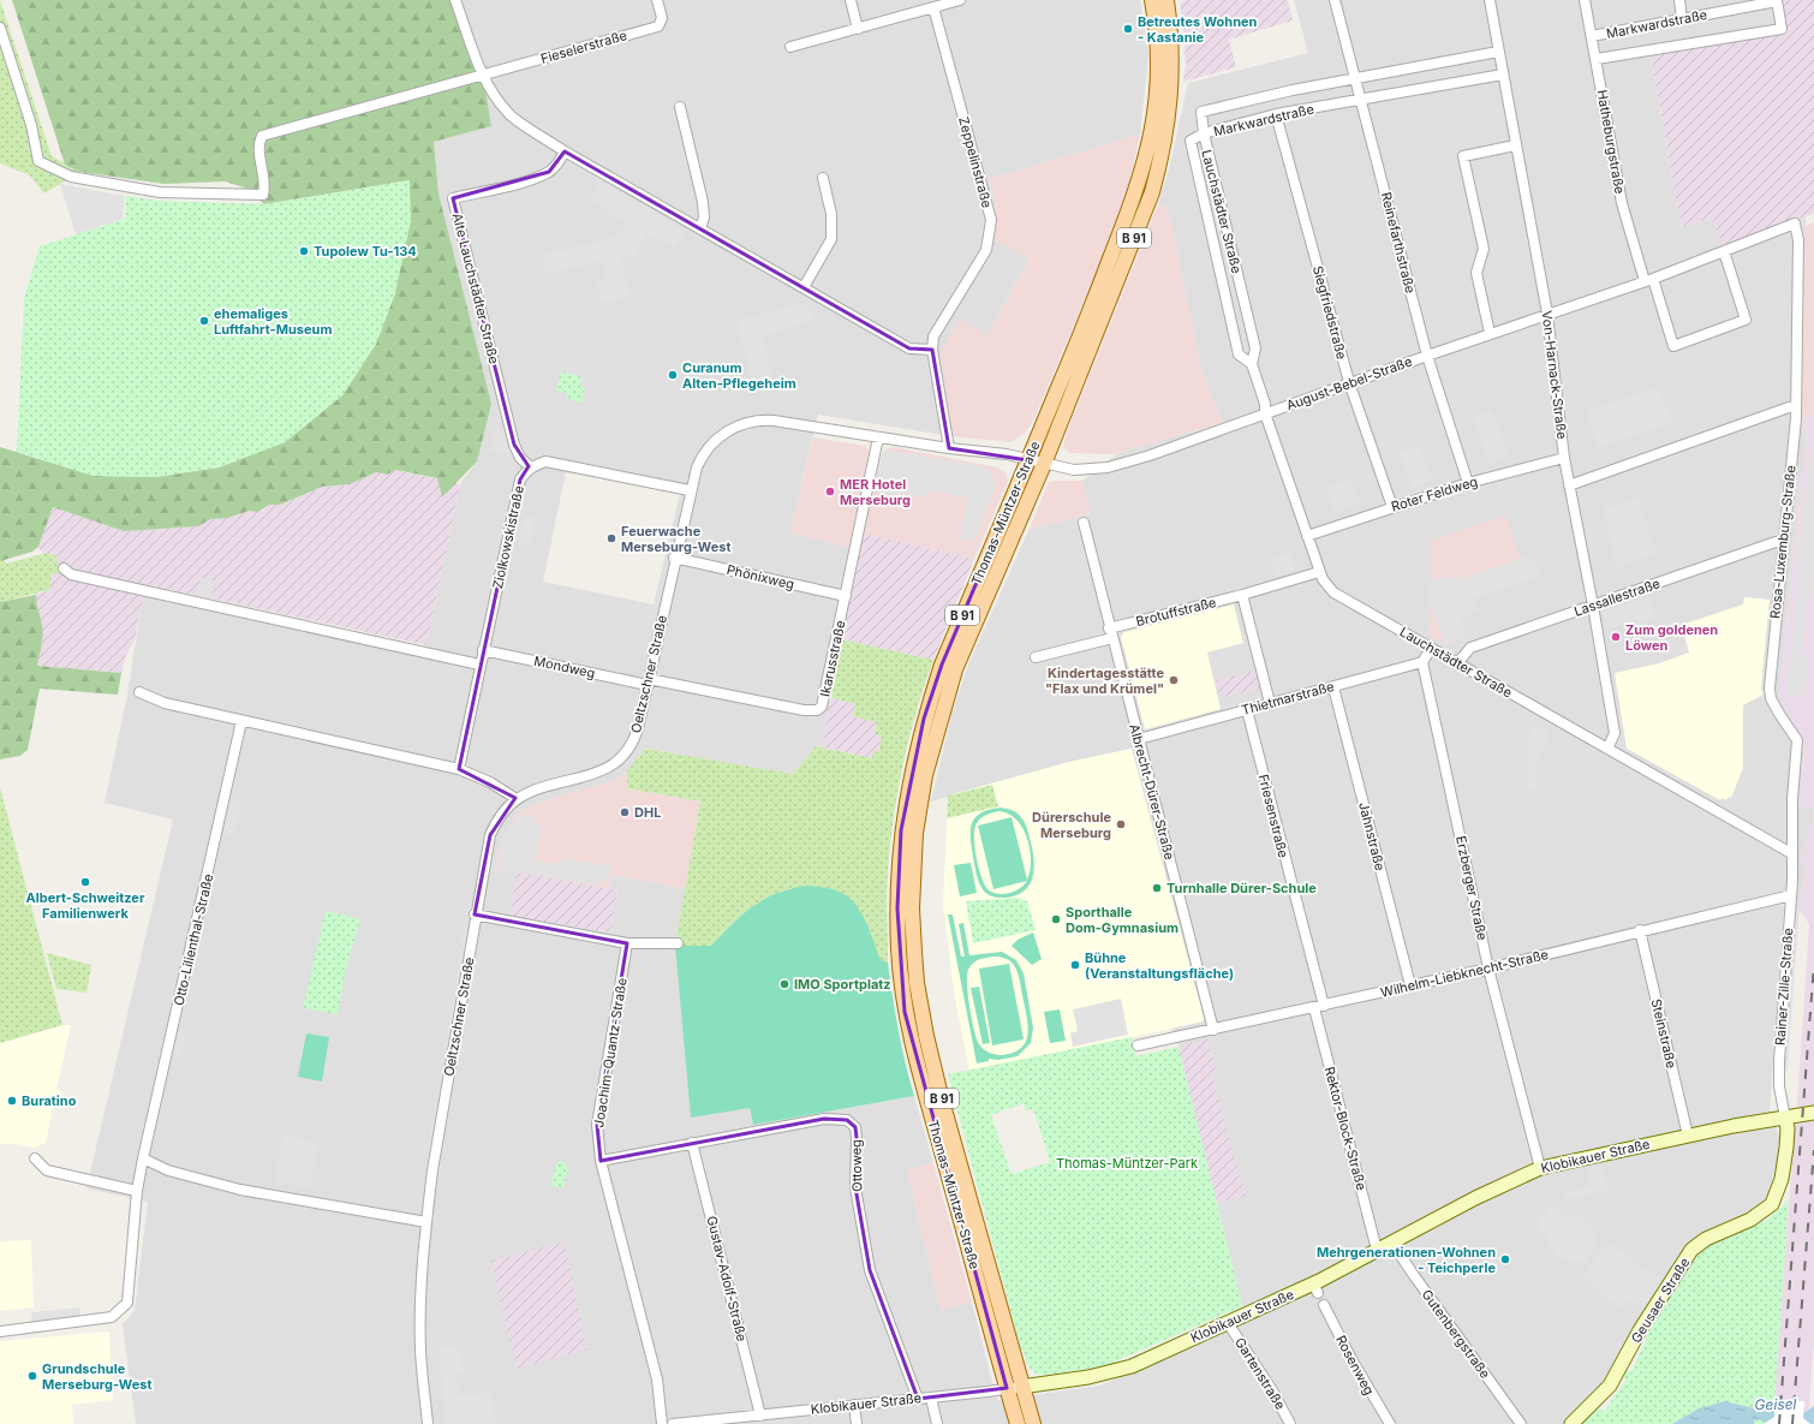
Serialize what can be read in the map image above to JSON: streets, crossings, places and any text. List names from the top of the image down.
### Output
{
  "streets": {
    "main road": ["B 91", "Thomas-Müntzer-Straße"],
    "street": [
      "Markwardstraße",
      "Fieselerstraße",
      "Hatheburgstraße",
      "Zeppelinstraße",
      "Lauchstädter Straße",
      "Reinefarthstraße",
      "Alte Lauchstädter Straße",
      "Siegfriedstraße",
      "Von-Harnack-Straße",
      "August-Bebel-Straße",
      "Roter Feldweg",
      "Ziolkowskistraße",
      "Rosa-Luxemburg-Straße",
      "Phönixweg",
      "Lassallestraße",
      "Brotuffstraße",
      "Ikarusstraße",
      "Mondweg",
      "Oeltzschner Straße",
      "Thietmarstraße",
      "Albrecht-Dürer-Straße",
      "Friesenstraße",
      "Jahnstraße",
      "Erzberger Straße",
      "Otto-Lilienthal-Straße",
      "Wilhelm-Liebknecht-Straße",
      "Rainer-Zille-Straße",
      "Steinstraße",
      "Joachim-Quantz-Straße",
      "Rektor-Block-Straße",
      "Klobikauer Straße",
      "Ottoweg",
      "Gustav-Adolf-Straße",
      "Geusaer Straße",
      "Gutenbergstraße",
      "Rosenweg",
      "Gartenstraße"
    ]
  },
  "crossings": [
    ["Markwardstraße", "Hatheburgstraße"],
    ["Markwardstraße", "Lauchstädter Straße"],
    ["Markwardstraße", "Reinefarthstraße"],
    ["Markwardstraße", "Siegfriedstraße"],
    ["Markwardstraße", "Von-Harnack-Straße"],
    ["Hatheburgstraße", "August-Bebel-Straße"],
    ["Zeppelinstraße", "Oeltzschner Straße"],
    ["Lauchstädter Straße", "Von-Harnack-Straße"],
    ["Lauchstädter Straße", "August-Bebel-Straße"],
    ["Lauchstädter Straße", "Roter Feldweg"],
    ["Lauchstädter Straße", "Rosa-Luxemburg-Straße"],
    ["Lauchstädter Straße", "Lassallestraße"],
    ["Lauchstädter Straße", "Brotuffstraße"],
    ["Lauchstädter Straße", "Rainer-Zille-Straße"],
    ["Reinefarthstraße", "August-Bebel-Straße"],
    ["Reinefarthstraße", "Roter Feldweg"],
    ["Alte Lauchstädter Straße", "Ziolkowskistraße"],
    ["Siegfriedstraße", "August-Bebel-Straße"],
    ["Siegfriedstraße", "Roter Feldweg"],
    ["Von-Harnack-Straße", "August-Bebel-Straße"],
    ["Von-Harnack-Straße", "Roter Feldweg"],
    ["Von-Harnack-Straße", "Lassallestraße"],
    ["August-Bebel-Straße", "Thomas-Müntzer-Straße"],
    ["August-Bebel-Straße", "Rosa-Luxemburg-Straße"],
    ["August-Bebel-Straße", "Oeltzschner Straße"],
    ["Thomas-Müntzer-Straße", "Oeltzschner Straße"],
    ["Thomas-Müntzer-Straße", "Klobikauer Straße"],
    ["Ziolkowskistraße", "Mondweg"],
    ["Rosa-Luxemburg-Straße", "Lassallestraße"],
    ["Rosa-Luxemburg-Straße", "Rainer-Zille-Straße"],
    ["Phönixweg", "Ikarusstraße"],
    ["Phönixweg", "Oeltzschner Straße"],
    ["Brotuffstraße", "Albrecht-Dürer-Straße"],
    ["Ikarusstraße", "Mondweg"],
    ["Ikarusstraße", "Oeltzschner Straße"],
    ["Mondweg", "Oeltzschner Straße"],
    ["Thietmarstraße", "Albrecht-Dürer-Straße"],
    ["Thietmarstraße", "Friesenstraße"],
    ["Thietmarstraße", "Jahnstraße"],
    ["Thietmarstraße", "Erzberger Straße"],
    ["Albrecht-Dürer-Straße", "Wilhelm-Liebknecht-Straße"],
    ["Friesenstraße", "Wilhelm-Liebknecht-Straße"],
    ["Friesenstraße", "Rektor-Block-Straße"],
    ["Jahnstraße", "Wilhelm-Liebknecht-Straße"],
    ["Erzberger Straße", "Wilhelm-Liebknecht-Straße"],
    ["Erzberger Straße", "Klobikauer Straße"],
    ["Wilhelm-Liebknecht-Straße", "Rainer-Zille-Straße"],
    ["Wilhelm-Liebknecht-Straße", "Steinstraße"],
    ["Wilhelm-Liebknecht-Straße", "Rektor-Block-Straße"],
    ["Rainer-Zille-Straße", "Klobikauer Straße"],
    ["Rainer-Zille-Straße", "Geusaer Straße"],
    ["Steinstraße", "Klobikauer Straße"],
    ["Joachim-Quantz-Straße", "Ottoweg"],
    ["Rektor-Block-Straße", "Klobikauer Straße"],
    ["Klobikauer Straße", "Ottoweg"],
    ["Klobikauer Straße", "Gustav-Adolf-Straße"],
    ["Klobikauer Straße", "Geusaer Straße"],
    ["Klobikauer Straße", "Gutenbergstraße"],
    ["Klobikauer Straße", "Gartenstraße"],
    ["Ottoweg", "Gustav-Adolf-Straße"]
  ],
  "water": ["Geisel"],
  "parks": ["Thomas-Müntzer-Park"],
  "places": [
    "Betreutes Wohnen - Kastanie",
    "Tupolew Tu-134",
    "ehemaliges Luftfahrt-Museum",
    "Curanum Alten-Pflegeheim",
    "MER Hotel Merseburg",
    "Feuerwache Merseburg-West",
    "Zum goldenen Löwen",
    "Kindertagesstätte \"Flax und Krümel\"",
    "DHL",
    "Dürerschule Merseburg",
    "Albert-Schweitzer Familienwerk",
    "Turnhalle Dürer-Schule",
    "Sporthalle Dom-Gymnasium",
    "Bühne (Veranstaltungsfläche)",
    "IMO Sportplatz",
    "Buratino",
    "Mehrgenerationen-Wohnen - Teichperle",
    "Grundschule Merseburg-West"
  ]
}
